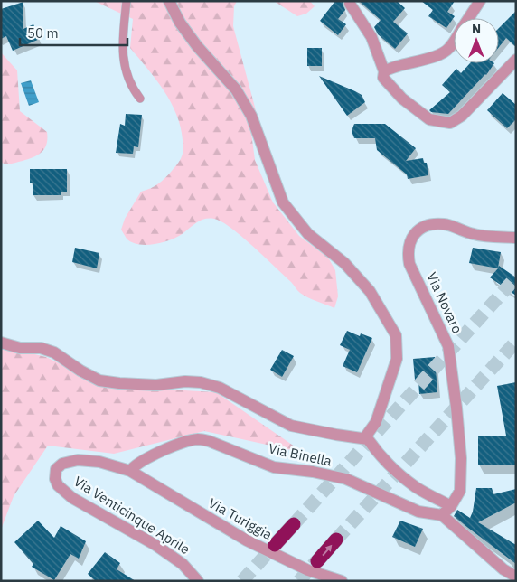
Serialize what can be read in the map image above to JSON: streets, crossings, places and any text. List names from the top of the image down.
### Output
{
  "streets": {
    "street": [
      "Via Novaro",
      "Via Binella",
      "Via Venticinque Aprile",
      "Via Turiggia"
    ]
  },
  "crossings": [
    ["Via Novaro", "Via Binella"],
    ["Via Binella", "Via Venticinque Aprile"],
    ["Via Binella", "Via Turiggia"],
    ["Via Venticinque Aprile", "Via Turiggia"]
  ],
  "scale_bar": "50 m",
  "north": "top"
}
